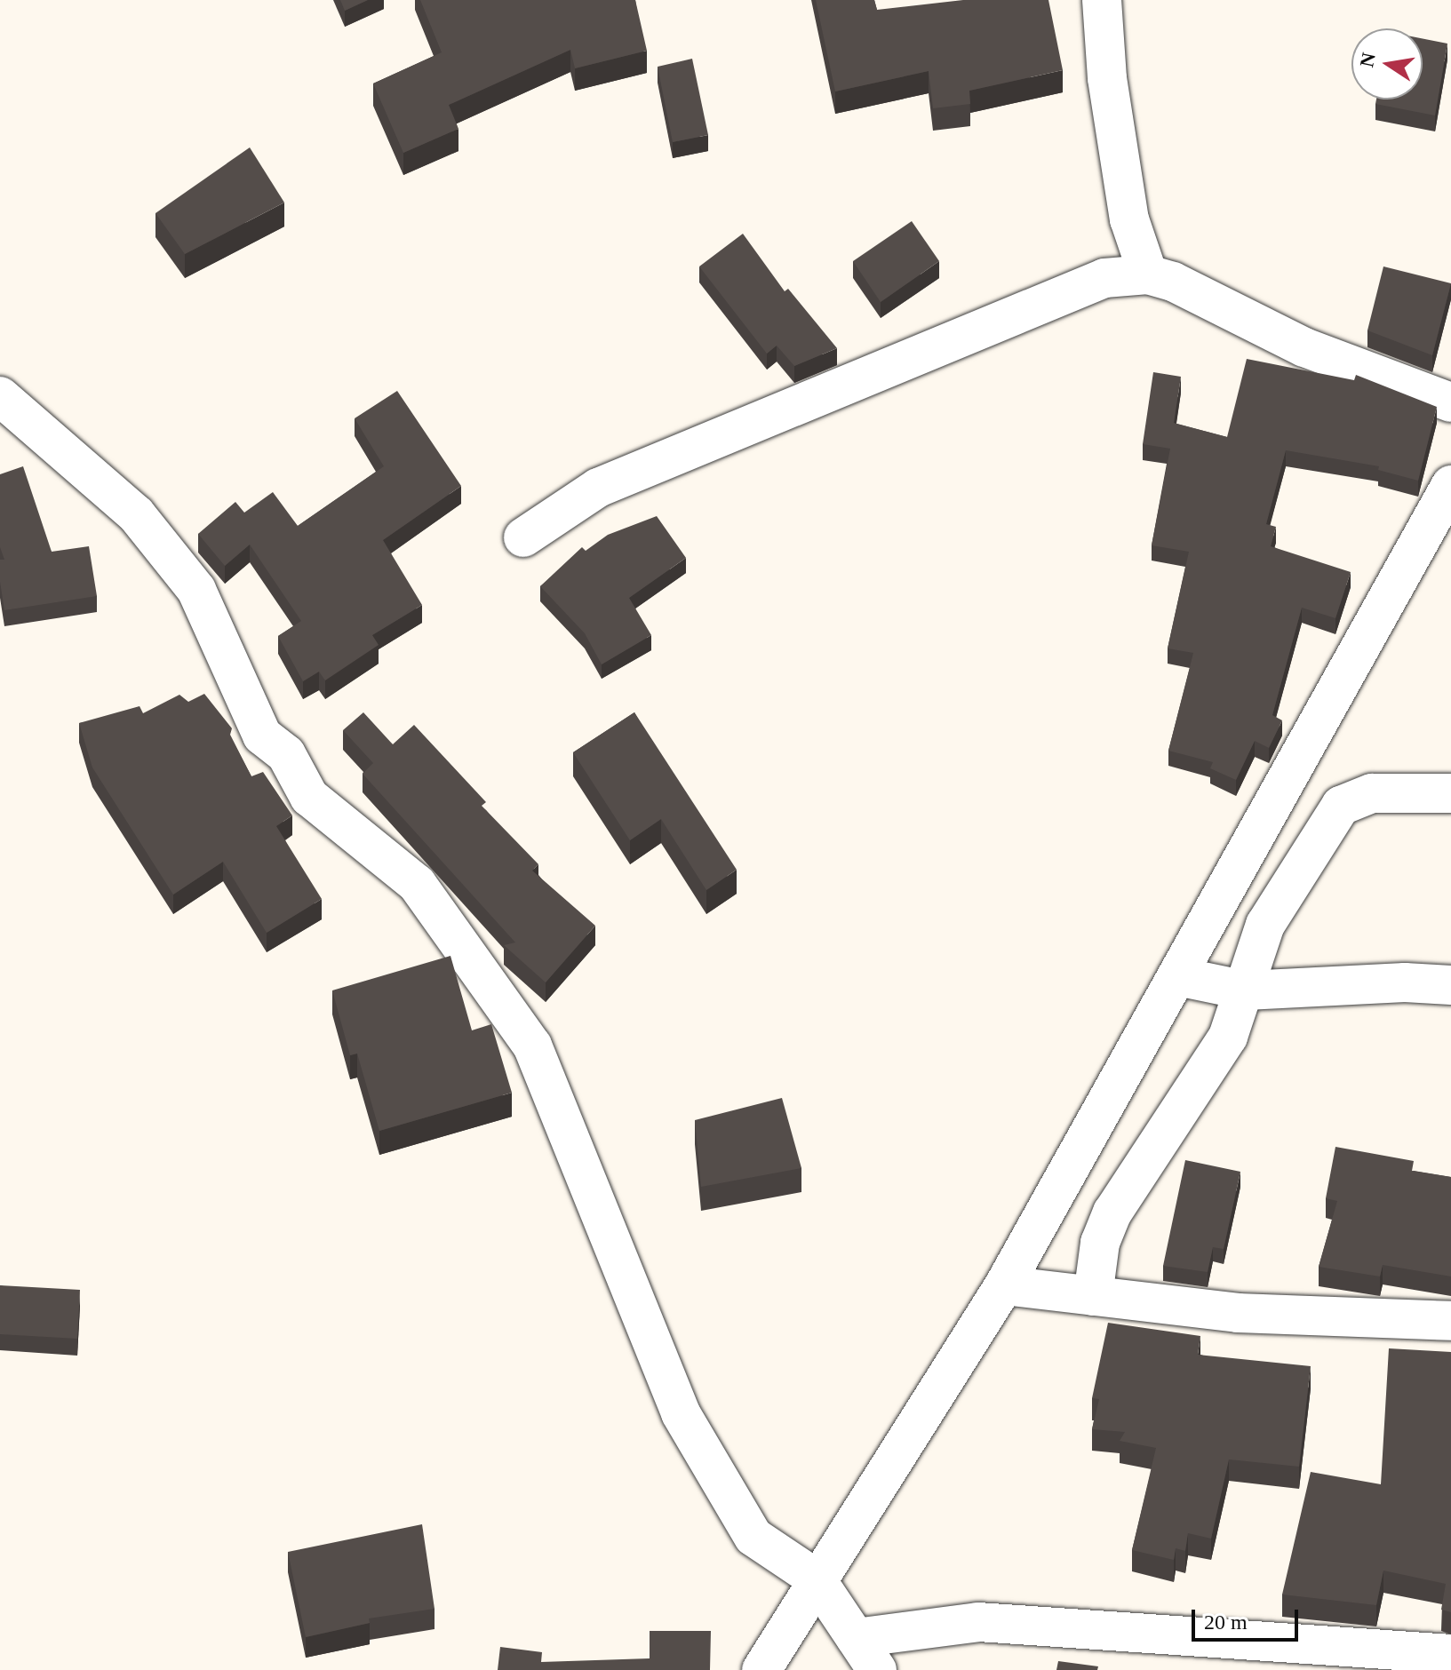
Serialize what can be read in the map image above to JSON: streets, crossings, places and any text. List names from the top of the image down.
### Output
{
  "scale_bar": "20 m",
  "north": "left"
}
